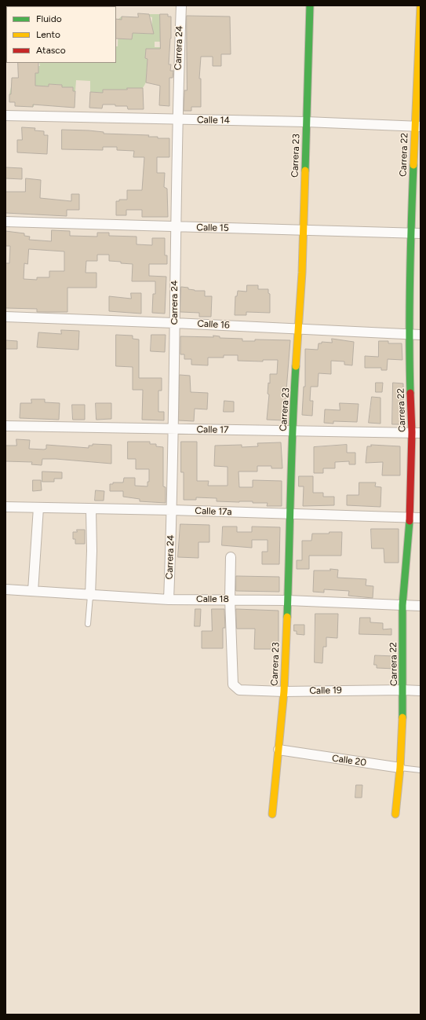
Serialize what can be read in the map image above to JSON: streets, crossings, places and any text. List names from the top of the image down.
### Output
{
  "streets": {
    "street": [
      "Carrera 24",
      "Calle 14",
      "Carrera 22",
      "Carrera 23",
      "Calle 15",
      "Calle 16",
      "Calle 17",
      "Calle 17a",
      "Calle 18",
      "Calle 19",
      "Calle 20"
    ]
  },
  "crossings": [
    ["Carrera 24", "Calle 14"],
    ["Carrera 24", "Calle 15"],
    ["Carrera 24", "Calle 16"],
    ["Carrera 24", "Calle 17"],
    ["Carrera 24", "Calle 17a"],
    ["Carrera 24", "Calle 18"],
    ["Calle 14", "Carrera 22"],
    ["Calle 14", "Carrera 23"],
    ["Carrera 22", "Calle 15"],
    ["Carrera 22", "Calle 16"],
    ["Carrera 22", "Calle 17"],
    ["Carrera 22", "Calle 17a"],
    ["Carrera 22", "Calle 18"],
    ["Carrera 22", "Calle 19"],
    ["Carrera 22", "Calle 20"],
    ["Carrera 23", "Calle 15"],
    ["Carrera 23", "Calle 16"],
    ["Carrera 23", "Calle 17"],
    ["Carrera 23", "Calle 17a"],
    ["Carrera 23", "Calle 18"],
    ["Carrera 23", "Calle 19"],
    ["Carrera 23", "Calle 20"],
    ["Calle 18", "Calle 19"]
  ],
  "legend": ["Fluido", "Lento", "Atasco"]
}
